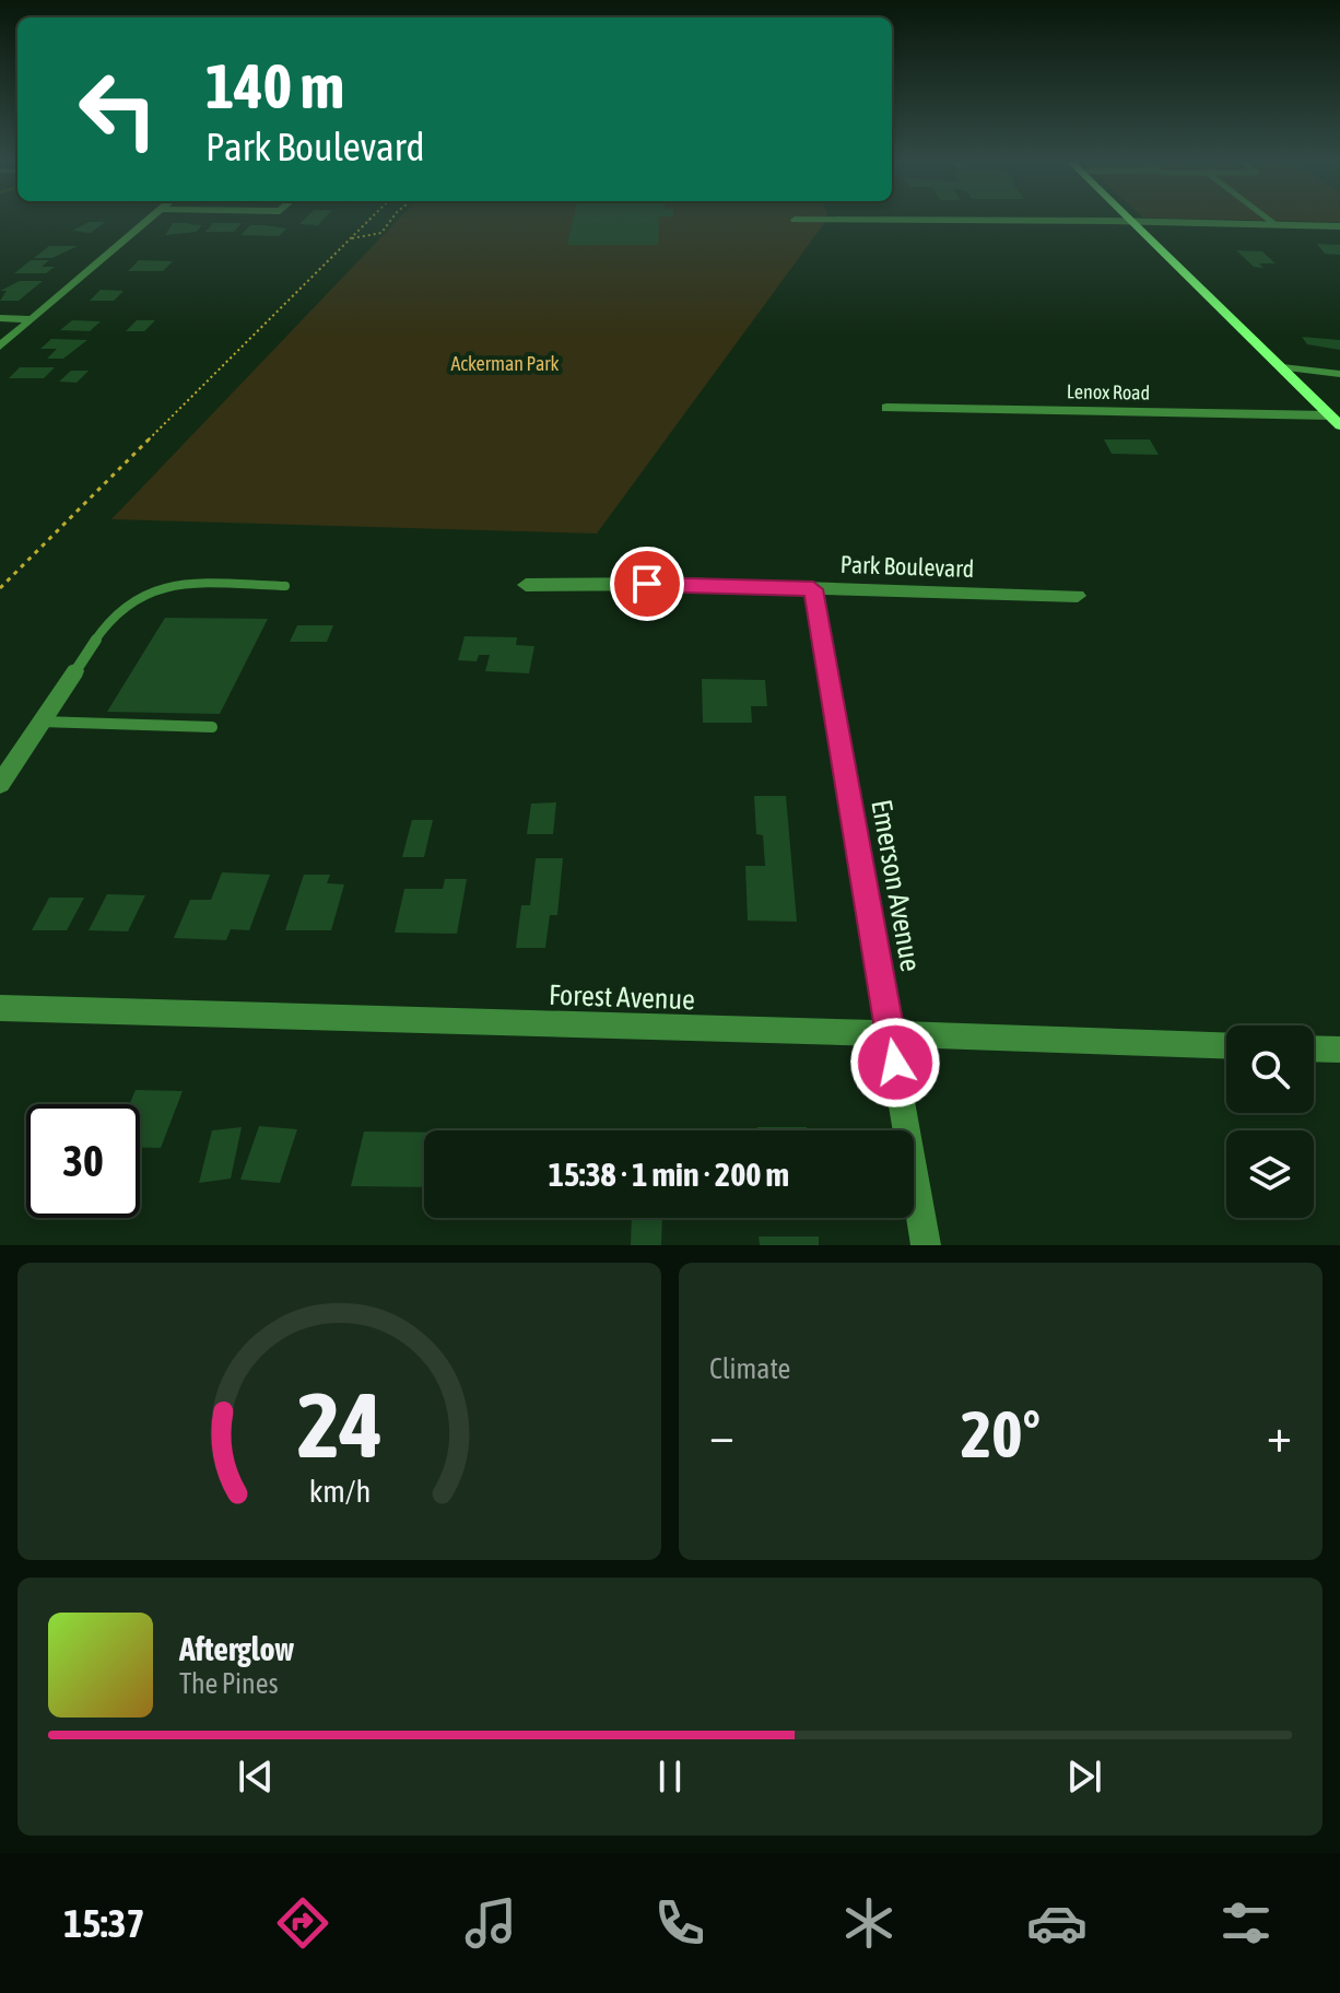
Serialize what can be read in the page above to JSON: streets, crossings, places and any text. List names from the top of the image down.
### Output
{
  "streets": {
    "street": [
      "Lenox Road",
      "Park Boulevard",
      "Emerson Avenue",
      "Forest Avenue"
    ]
  },
  "crossings": [
    ["Park Boulevard", "Emerson Avenue"],
    ["Emerson Avenue", "Forest Avenue"]
  ],
  "parks": ["Ackerman Park"],
  "page": {
    "turn": ["140 m", "Park Boulevard"],
    "limit": "30",
    "trip": "15:38 · 1 min · 200 m",
    "tile": "Climate",
    "heat": ["−", "20°", "+"],
    "song": ["Afterglow", "The Pines"],
    "tabs": "15:37",
    "gauge": ["24", "km/h"]
  }
}
